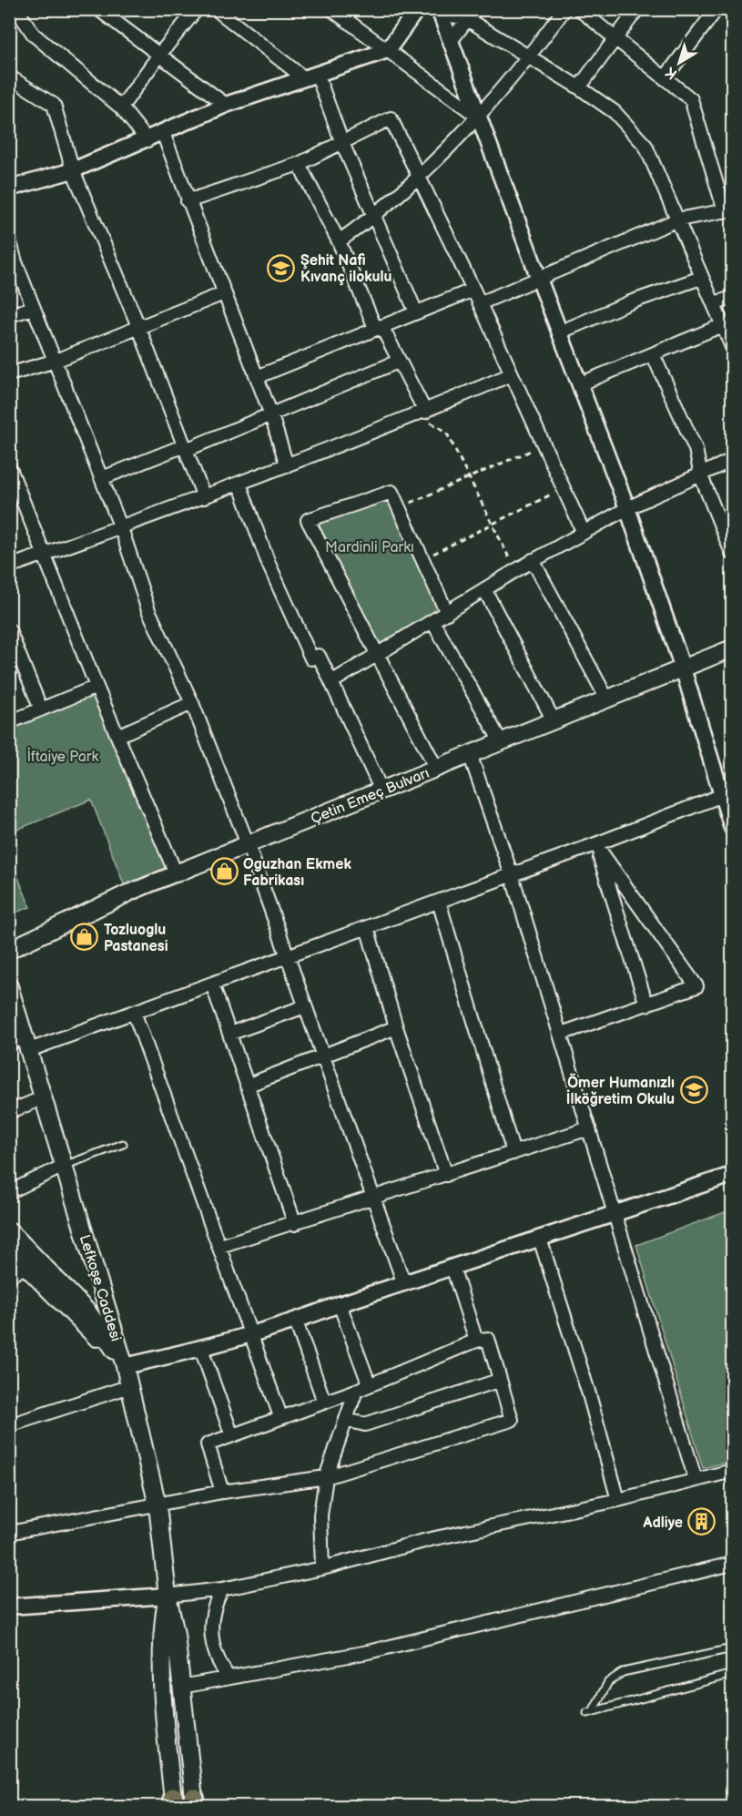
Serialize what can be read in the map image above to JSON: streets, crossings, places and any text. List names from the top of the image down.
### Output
{
  "streets": {
    "main road": ["Çetin Emeç Bulvarı", "Lefkoşe Caddesi"]
  },
  "parks": ["Mardinli Parkı", "İftaiye Park"],
  "places": {
    "school or university": ["Şehit Nafi Kıvanç ilokulu", "Ömer Humanızlı İlköğretim Okulu"],
    "shop": ["Oguzhan Ekmek Fabrikası", "Tozluoglu Pastanesi"],
    "building": ["Adliye"]
  },
  "north": "bottom left"
}
